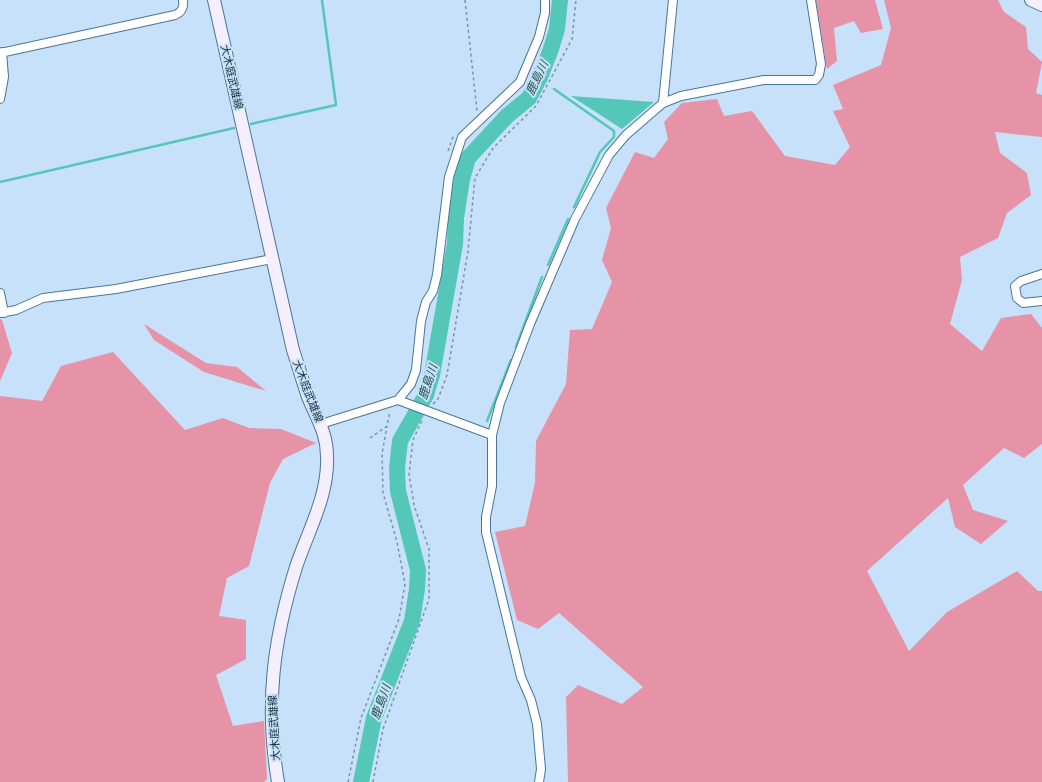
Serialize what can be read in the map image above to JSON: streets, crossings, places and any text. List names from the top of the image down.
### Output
{
  "streets": {
    "main road": ["大木庭武雄線"]
  },
  "water": ["鹿島川"]
}
